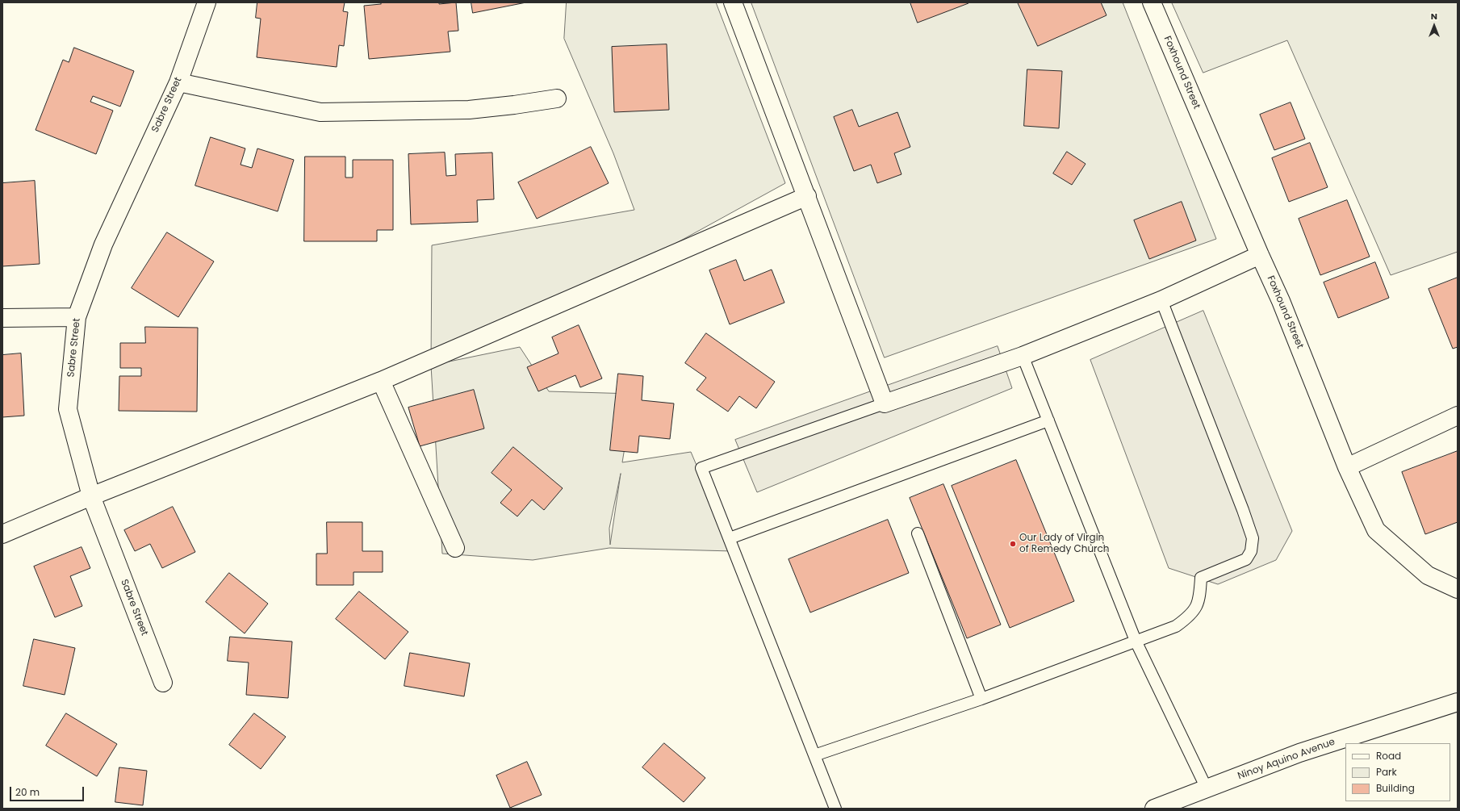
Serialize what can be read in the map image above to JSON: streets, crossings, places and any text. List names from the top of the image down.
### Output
{
  "streets": {
    "street": ["Foxhound Street", "Sabre Street", "Ninoy Aquino Avenue"]
  },
  "places": ["Our Lady of Virgin of Remedy Church"],
  "legend": ["Road", "Park", "Building"],
  "scale_bar": "20 m",
  "north": "top"
}
